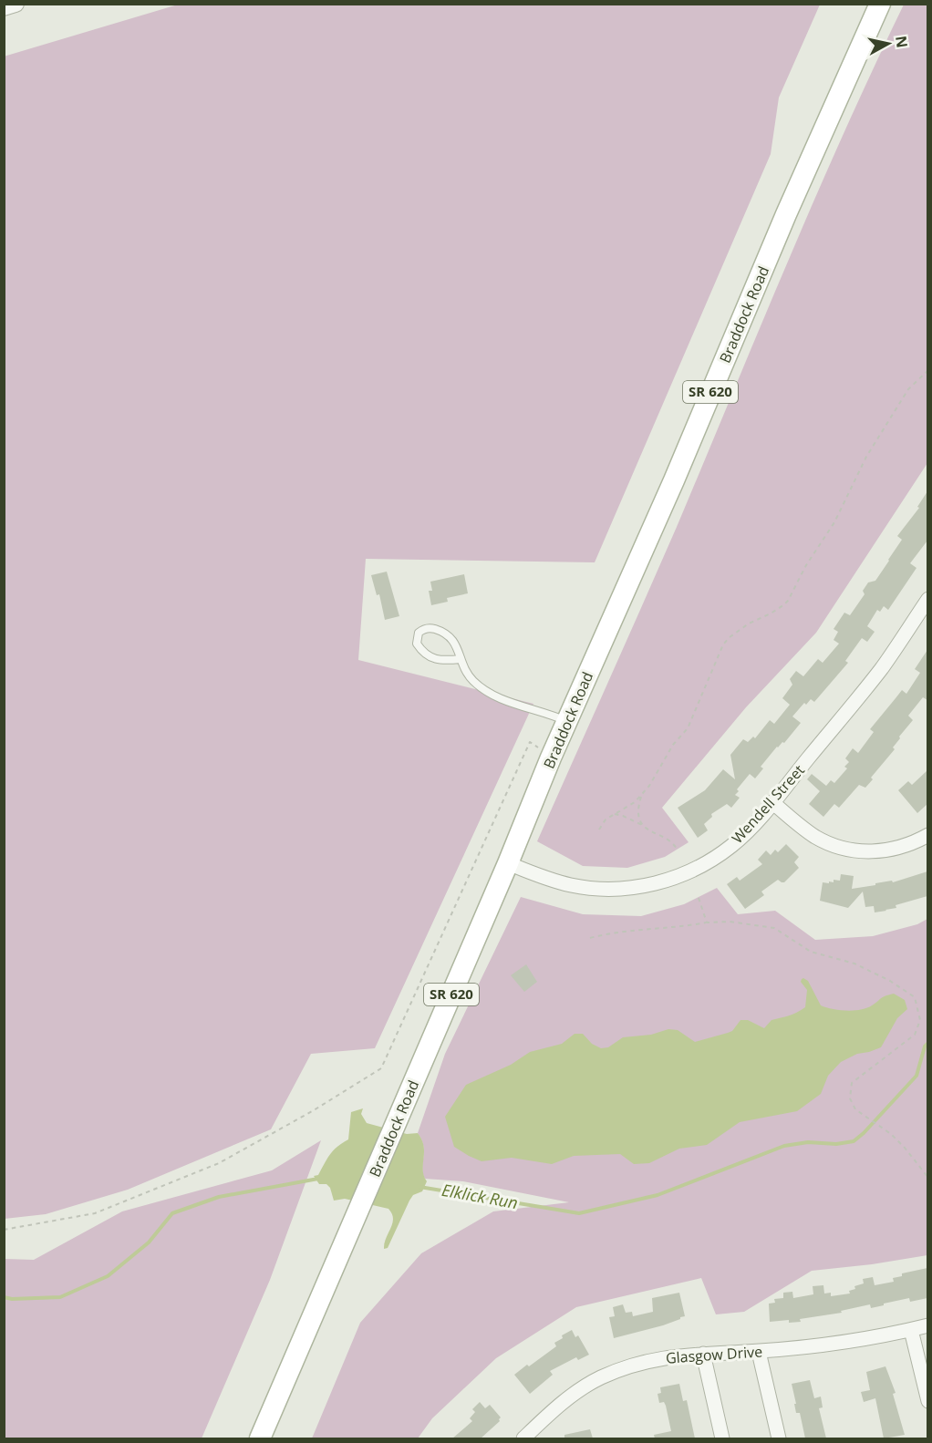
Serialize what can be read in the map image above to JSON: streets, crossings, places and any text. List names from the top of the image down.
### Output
{
  "streets": {
    "main road": ["Braddock Road", "SR 620"],
    "street": ["Wendell Street", "Glasgow Drive"]
  },
  "crossings": [
    ["Braddock Road", "Wendell Street"]
  ],
  "water": ["Elklick Run"],
  "north": "right"
}
